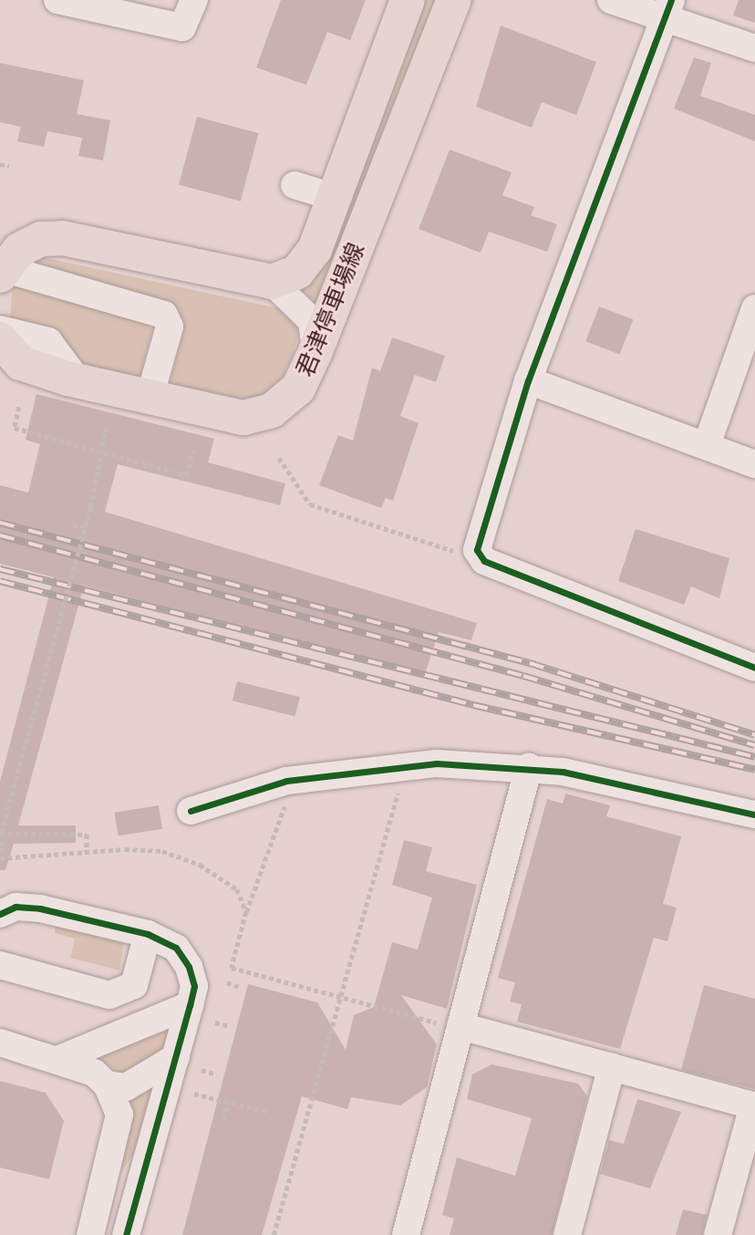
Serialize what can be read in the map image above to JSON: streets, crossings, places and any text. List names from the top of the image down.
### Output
{
  "streets": {
    "main road": ["君津停車場線"]
  }
}
